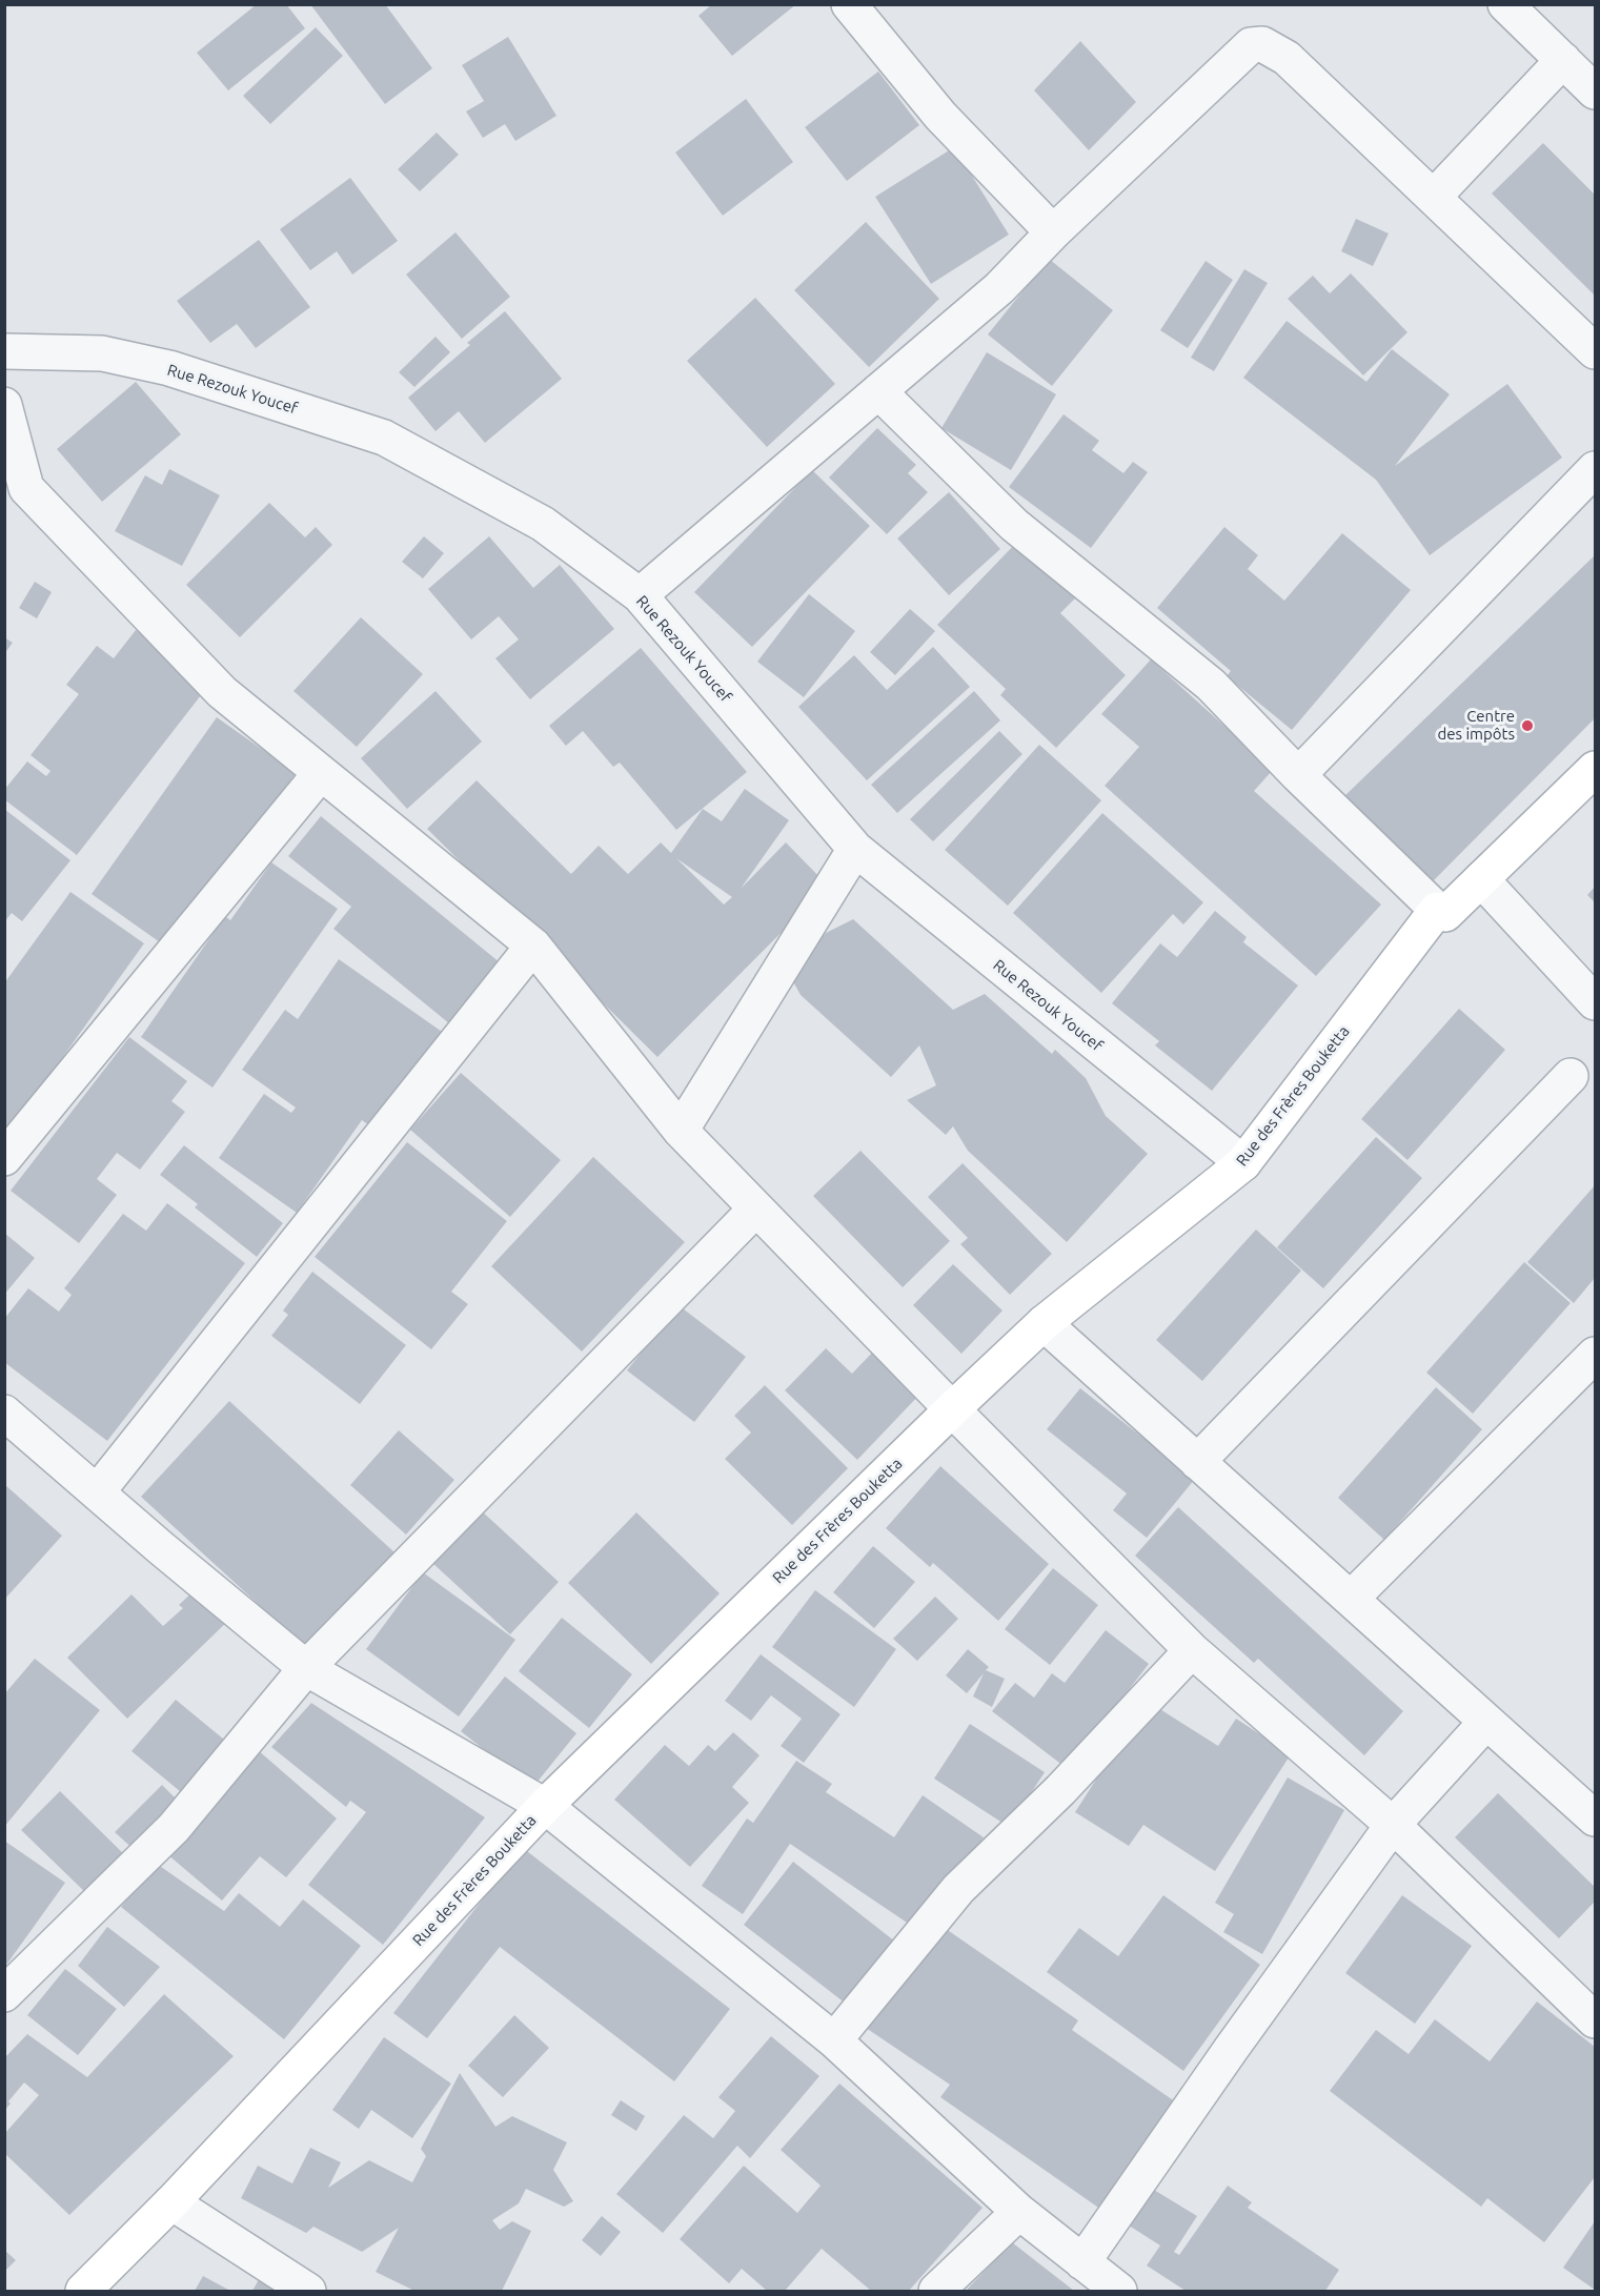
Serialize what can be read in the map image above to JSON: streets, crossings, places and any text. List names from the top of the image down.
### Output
{
  "streets": {
    "main road": ["Rue des Frères Bouketta"],
    "street": ["Rue Rezouk Youcef"]
  },
  "crossings": [
    ["Rue Rezouk Youcef", "Rue des Frères Bouketta"]
  ],
  "places": ["Centre des impôts"]
}
